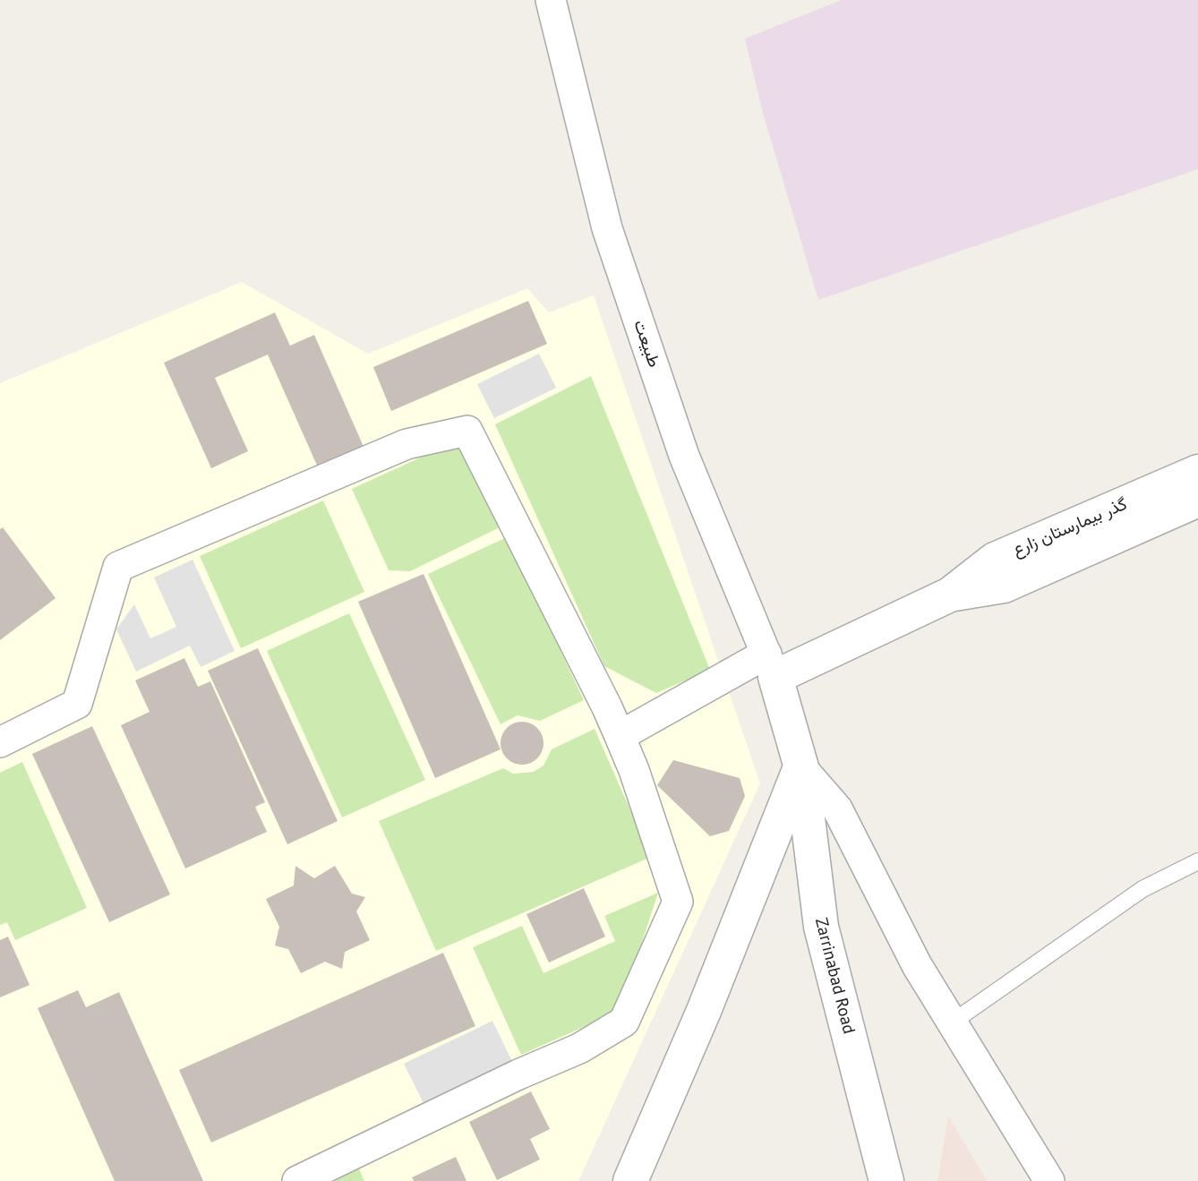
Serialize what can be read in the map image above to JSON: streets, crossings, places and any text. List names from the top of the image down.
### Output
{
  "streets": {
    "street": ["طبیعت", "گذر بیمارستان زارع", "Zarrinabad Road"]
  },
  "crossings": [
    ["طبیعت", "گذر بیمارستان زارع"],
    ["طبیعت", "Zarrinabad Road"],
    ["گذر بیمارستان زارع", "Zarrinabad Road"]
  ]
}
